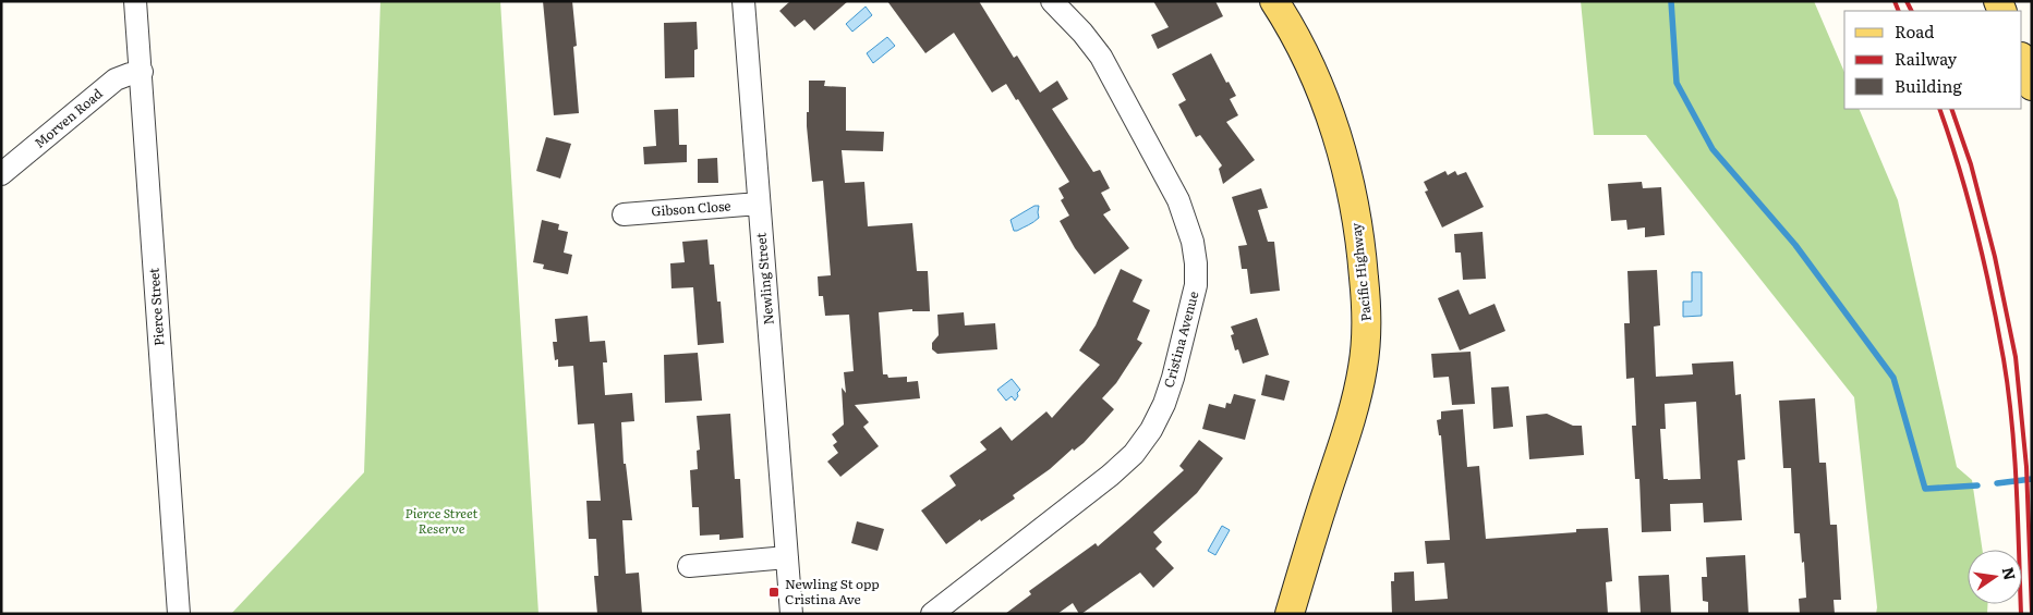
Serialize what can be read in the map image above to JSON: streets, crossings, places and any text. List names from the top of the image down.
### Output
{
  "streets": {
    "main road": ["Pacific Highway"],
    "street": [
      "Morven Road",
      "Gibson Close",
      "Newling Street",
      "Pierce Street",
      "Cristina Avenue"
    ]
  },
  "crossings": [
    ["Morven Road", "Pierce Street"],
    ["Gibson Close", "Newling Street"]
  ],
  "parks": ["Pierce Street Reserve"],
  "places": {
    "transit": ["Newling St opp Cristina Ave"]
  },
  "legend": ["Road", "Railway", "Building"],
  "north": "right"
}
